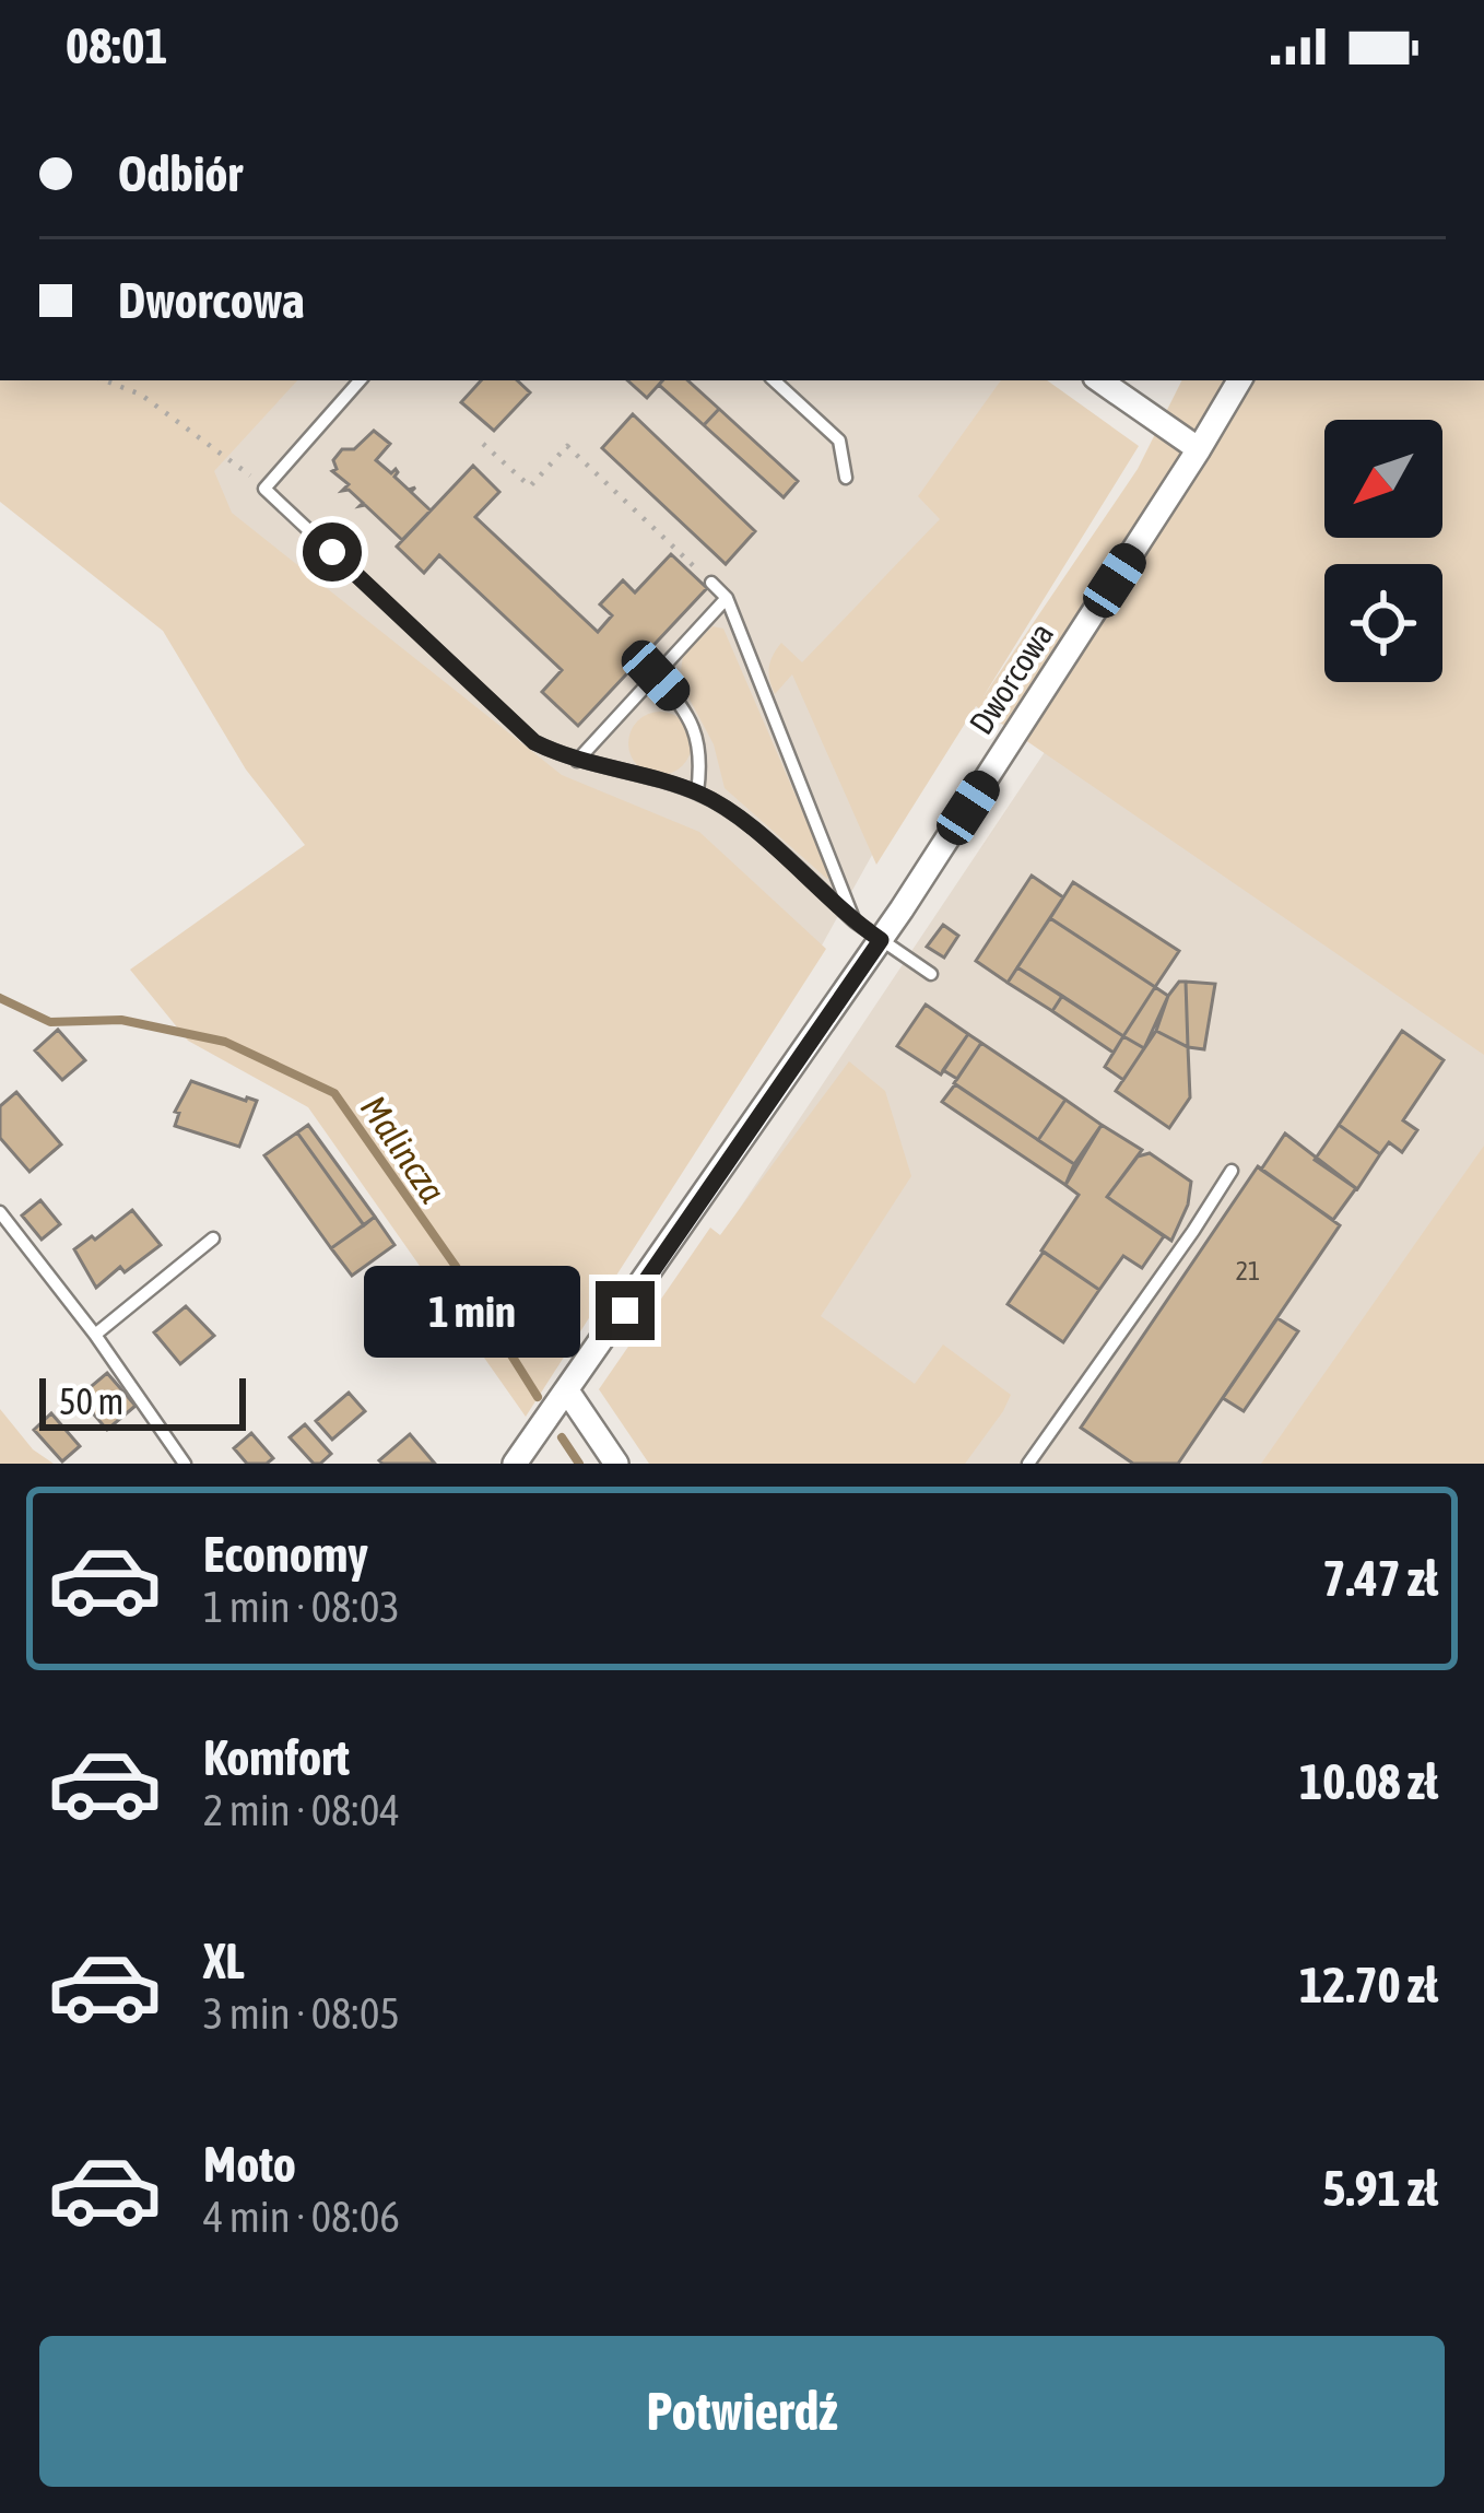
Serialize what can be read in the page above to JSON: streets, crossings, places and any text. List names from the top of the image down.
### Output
{
  "streets": {
    "street": ["Dworcowa"]
  },
  "water": ["Malincza"],
  "house_numbers": ["21"],
  "scale_bar": "50 m",
  "north": "bottom left",
  "page": {
    "status": "08:01",
    "banner": ["Odbiór", "Dworcowa"],
    "bubble": "1 min",
    "scale": "50 m",
    "list": [
      {
        "name": "Economy",
        "note": "1 min · 08:03",
        "value": "7.47 zł"
      },
      {
        "name": "Komfort",
        "note": "2 min · 08:04",
        "value": "10.08 zł"
      },
      {
        "name": "XL",
        "note": "3 min · 08:05",
        "value": "12.70 zł"
      },
      {
        "name": "Moto",
        "note": "4 min · 08:06",
        "value": "5.91 zł"
      }
    ],
    "buttons": "Potwierdź"
  }
}
